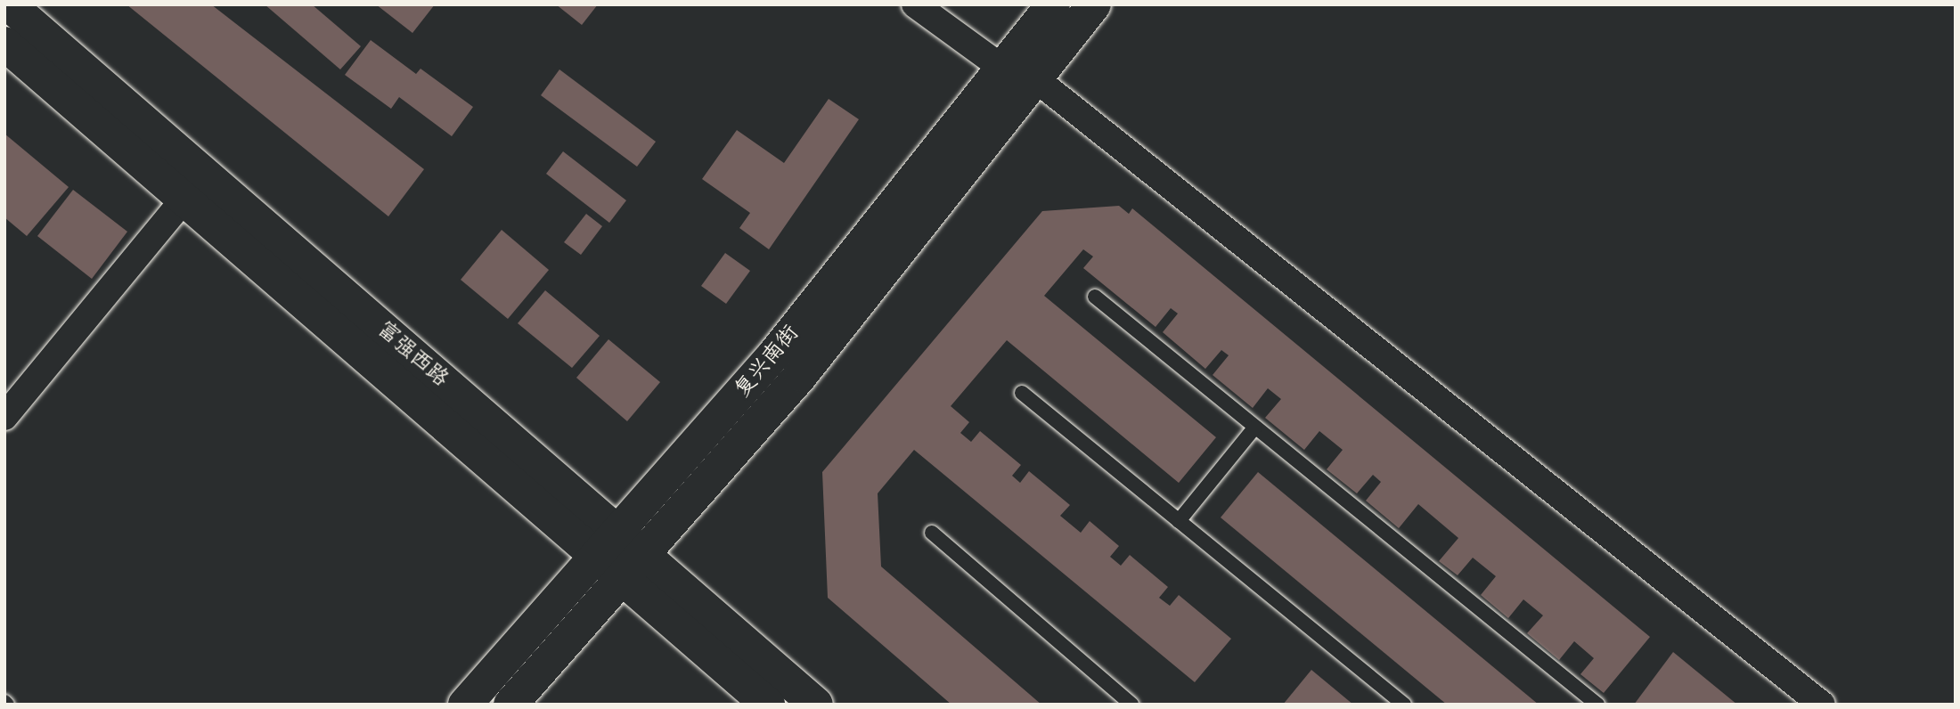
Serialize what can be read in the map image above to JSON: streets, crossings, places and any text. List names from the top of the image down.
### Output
{
  "streets": {
    "main road": ["富强西路", "复兴南街"]
  },
  "crossings": [
    ["富强西路", "复兴南街"]
  ]
}
